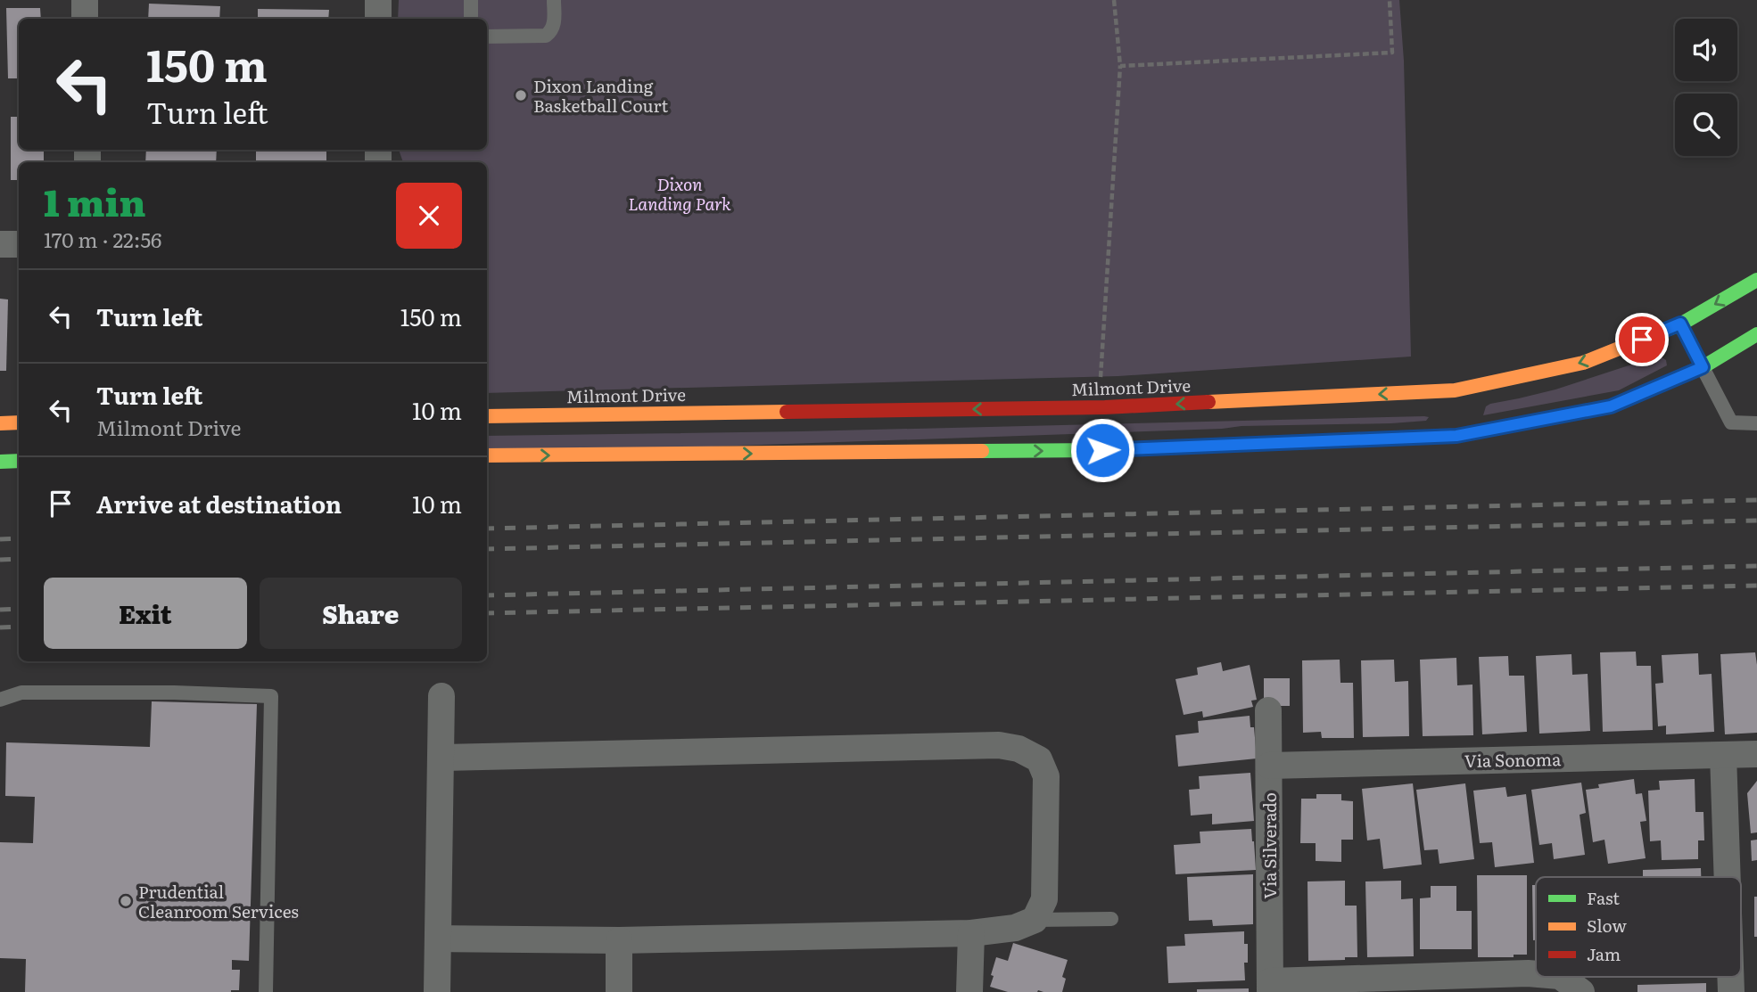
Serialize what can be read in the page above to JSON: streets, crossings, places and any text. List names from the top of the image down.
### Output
{
  "streets": {
    "street": ["Milmont Drive", "Via Sonoma", "Via Silverado"]
  },
  "crossings": [
    ["Via Sonoma", "Via Silverado"]
  ],
  "parks": ["Dixon Landing Park"],
  "places": ["Dixon Landing Basketball Court", "Prudential Cleanroom Services"],
  "legend": ["Fast", "Slow", "Jam"],
  "page": {
    "turn": ["150 m", "Turn left"],
    "heading": ["1 min", "170 m · 22:56"],
    "list": [
      {
        "name": "Turn left",
        "value": "150 m"
      },
      {
        "name": "Turn left",
        "note": "Milmont Drive",
        "value": "10 m"
      },
      {
        "name": "Arrive at destination",
        "value": "10 m"
      }
    ],
    "buttons": ["Exit", "Share"]
  }
}
